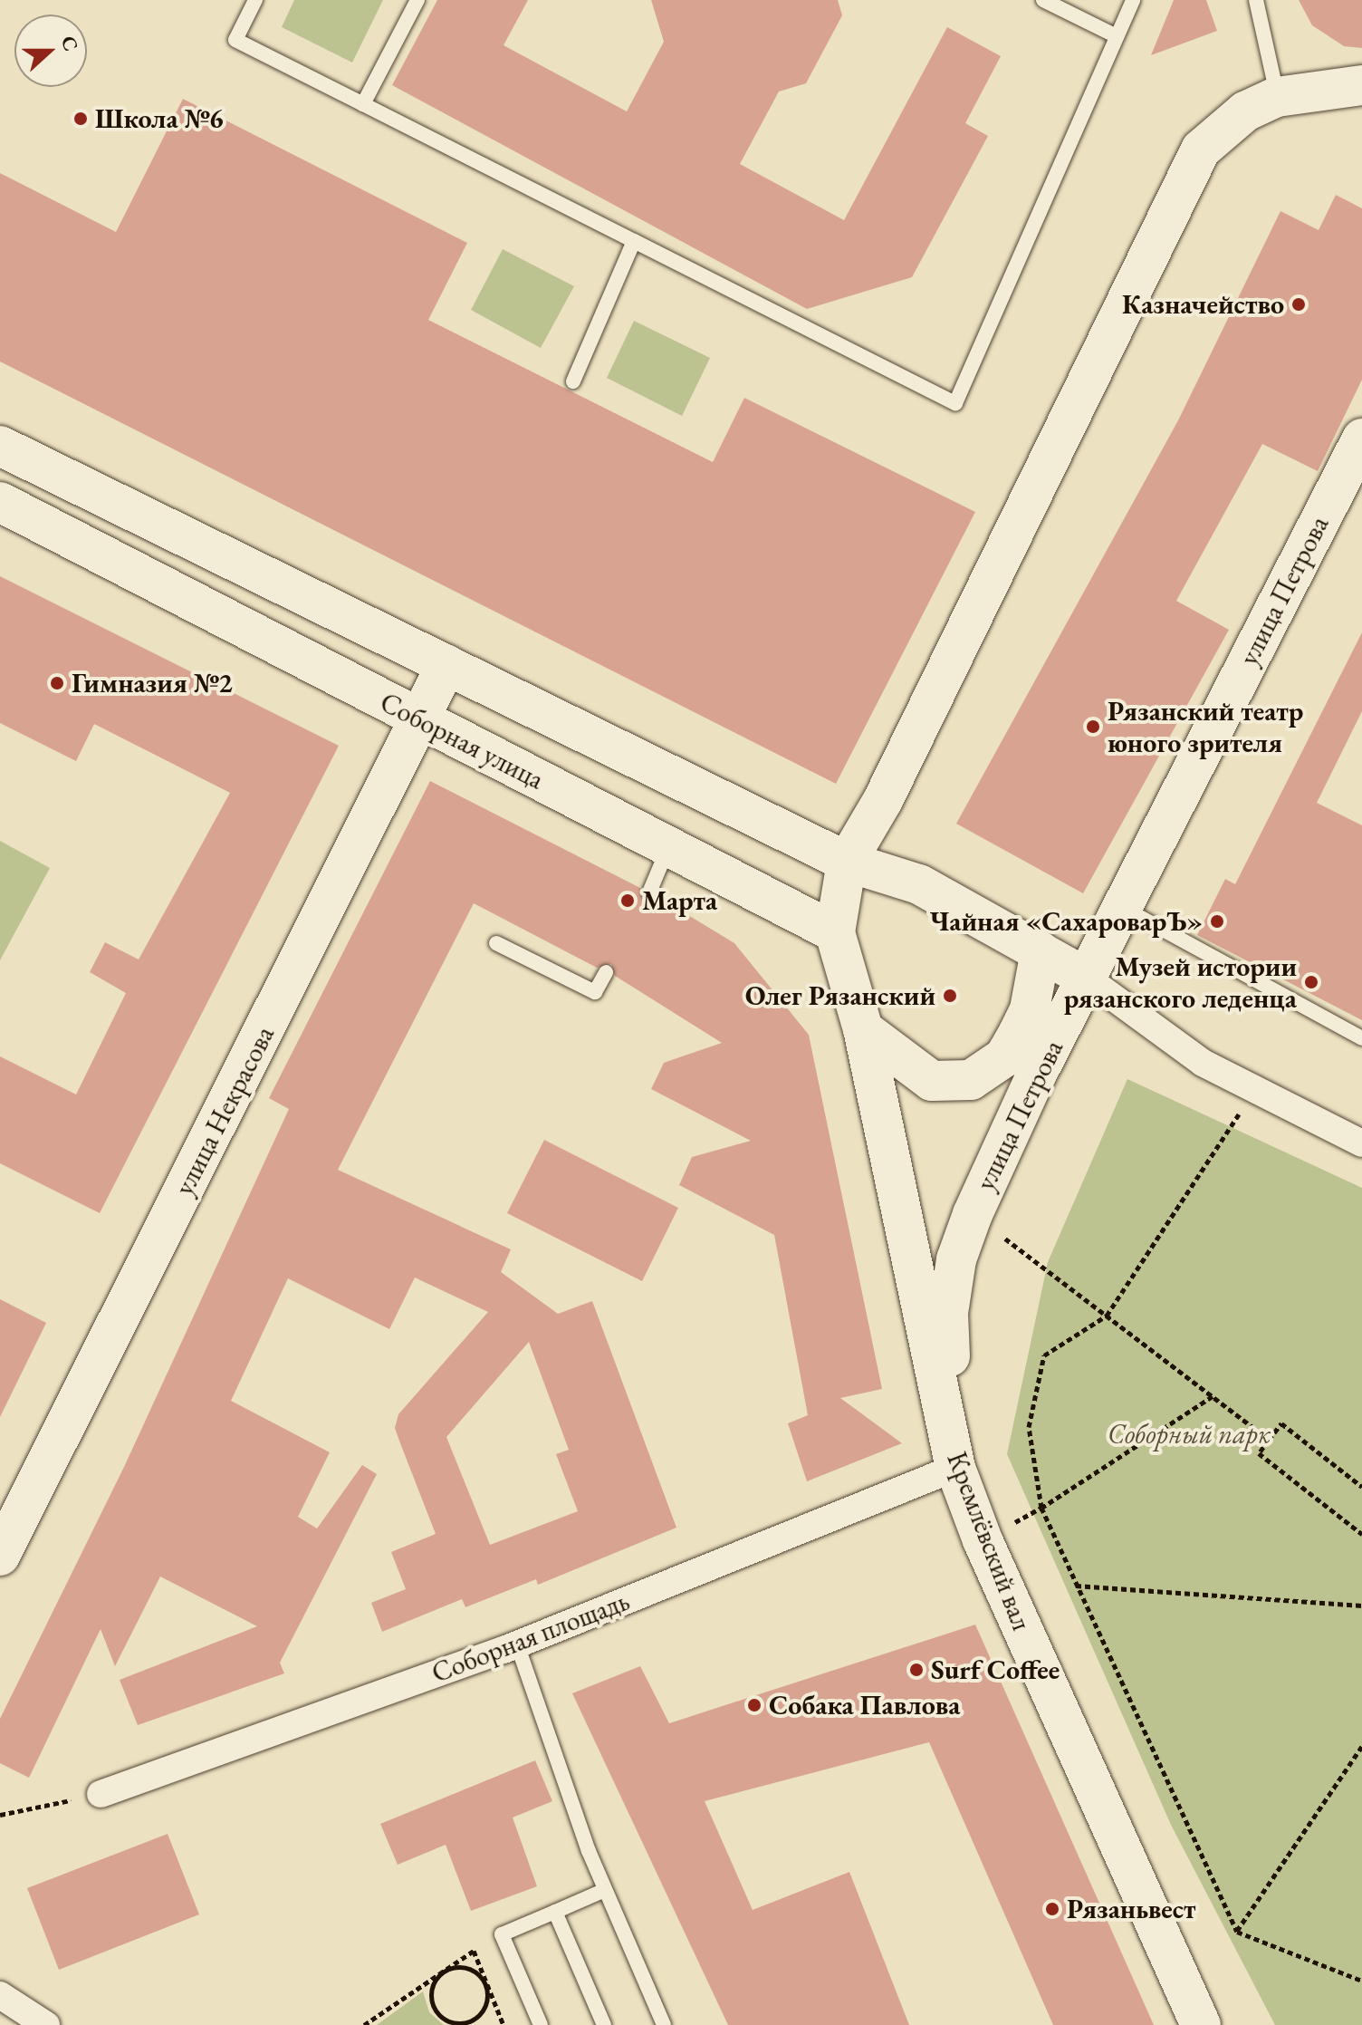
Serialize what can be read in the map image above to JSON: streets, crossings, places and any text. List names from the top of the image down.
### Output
{
  "streets": {
    "main road": [
      "улица Петрова",
      "Соборная улица",
      "улица Некрасова",
      "Кремлёвский вал"
    ],
    "street": ["Соборная площадь"]
  },
  "crossings": [
    ["улица Петрова", "Кремлёвский вал"],
    ["улица Петрова", "Соборная площадь"],
    ["Соборная улица", "улица Некрасова"],
    ["Кремлёвский вал", "Соборная площадь"]
  ],
  "parks": ["Соборный парк"],
  "places": [
    "Школа №6",
    "Казначейство",
    "Гимназия №2",
    "Рязанский театр юного зрителя",
    "Марта",
    "Чайная «СахароварЪ»",
    "Музей истории рязанского леденца",
    "Олег Рязанский",
    "Surf Coffee",
    "Собака Павлова",
    "Рязаньвест"
  ],
  "north": "right"
}
